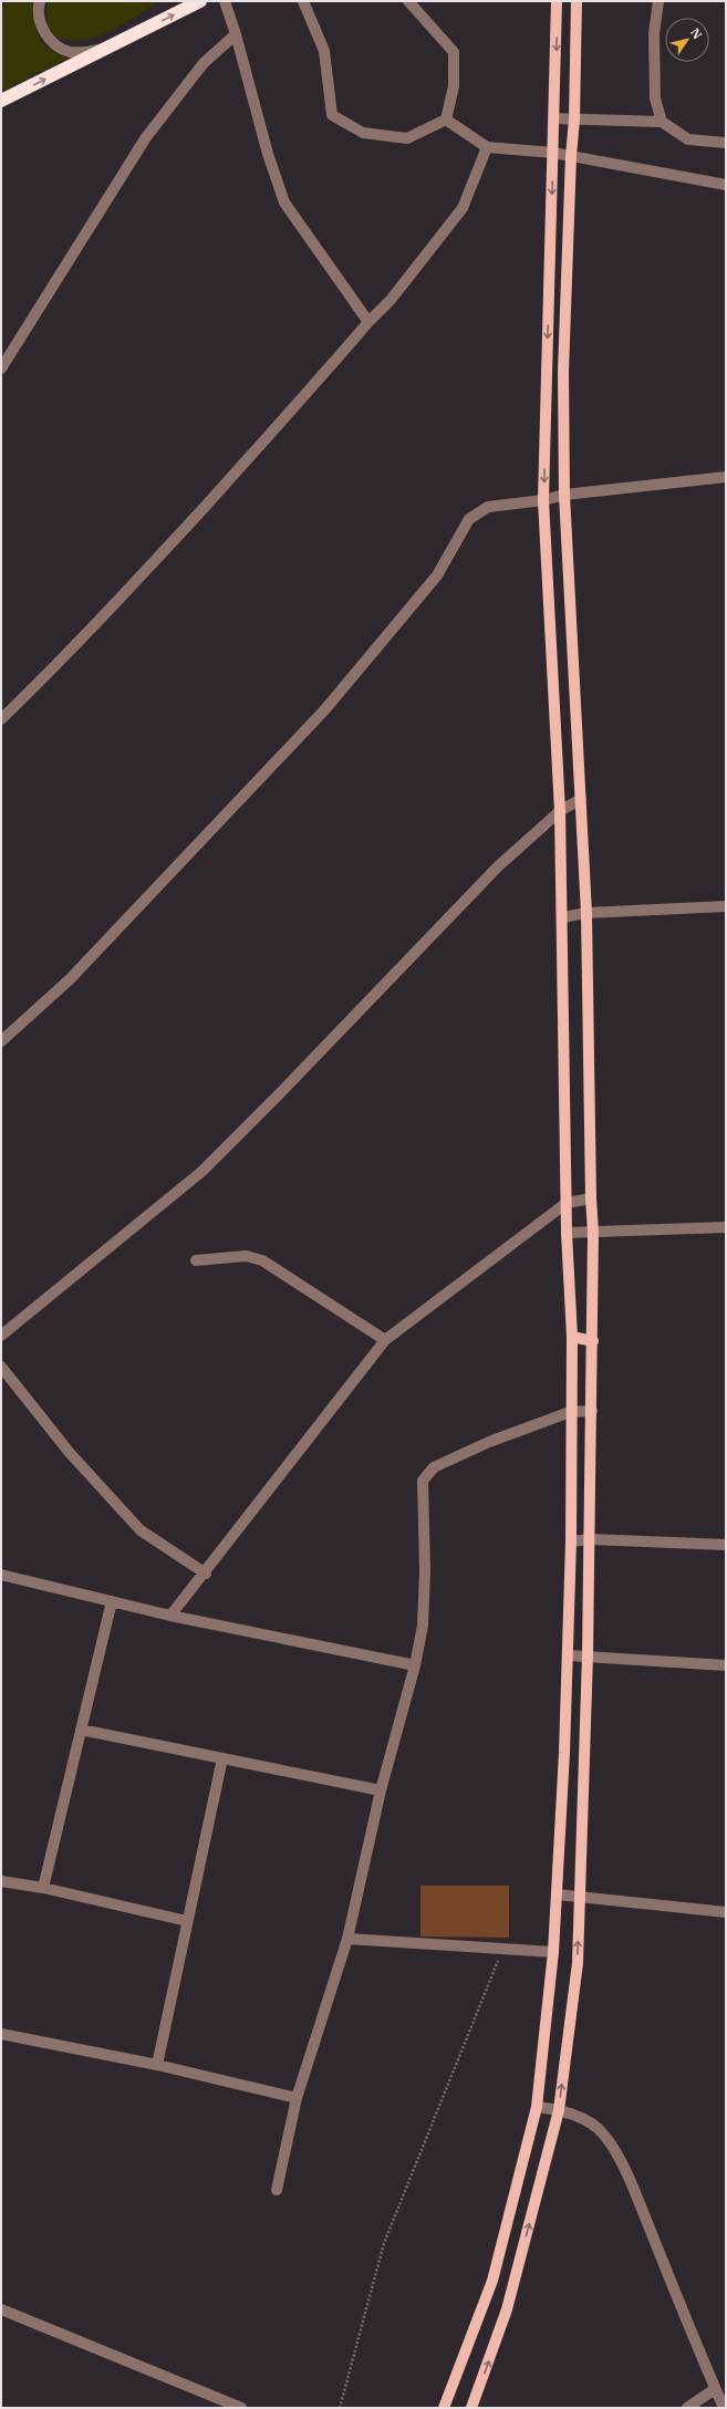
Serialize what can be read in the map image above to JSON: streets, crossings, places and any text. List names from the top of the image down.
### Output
{
  "north": "top right"
}
